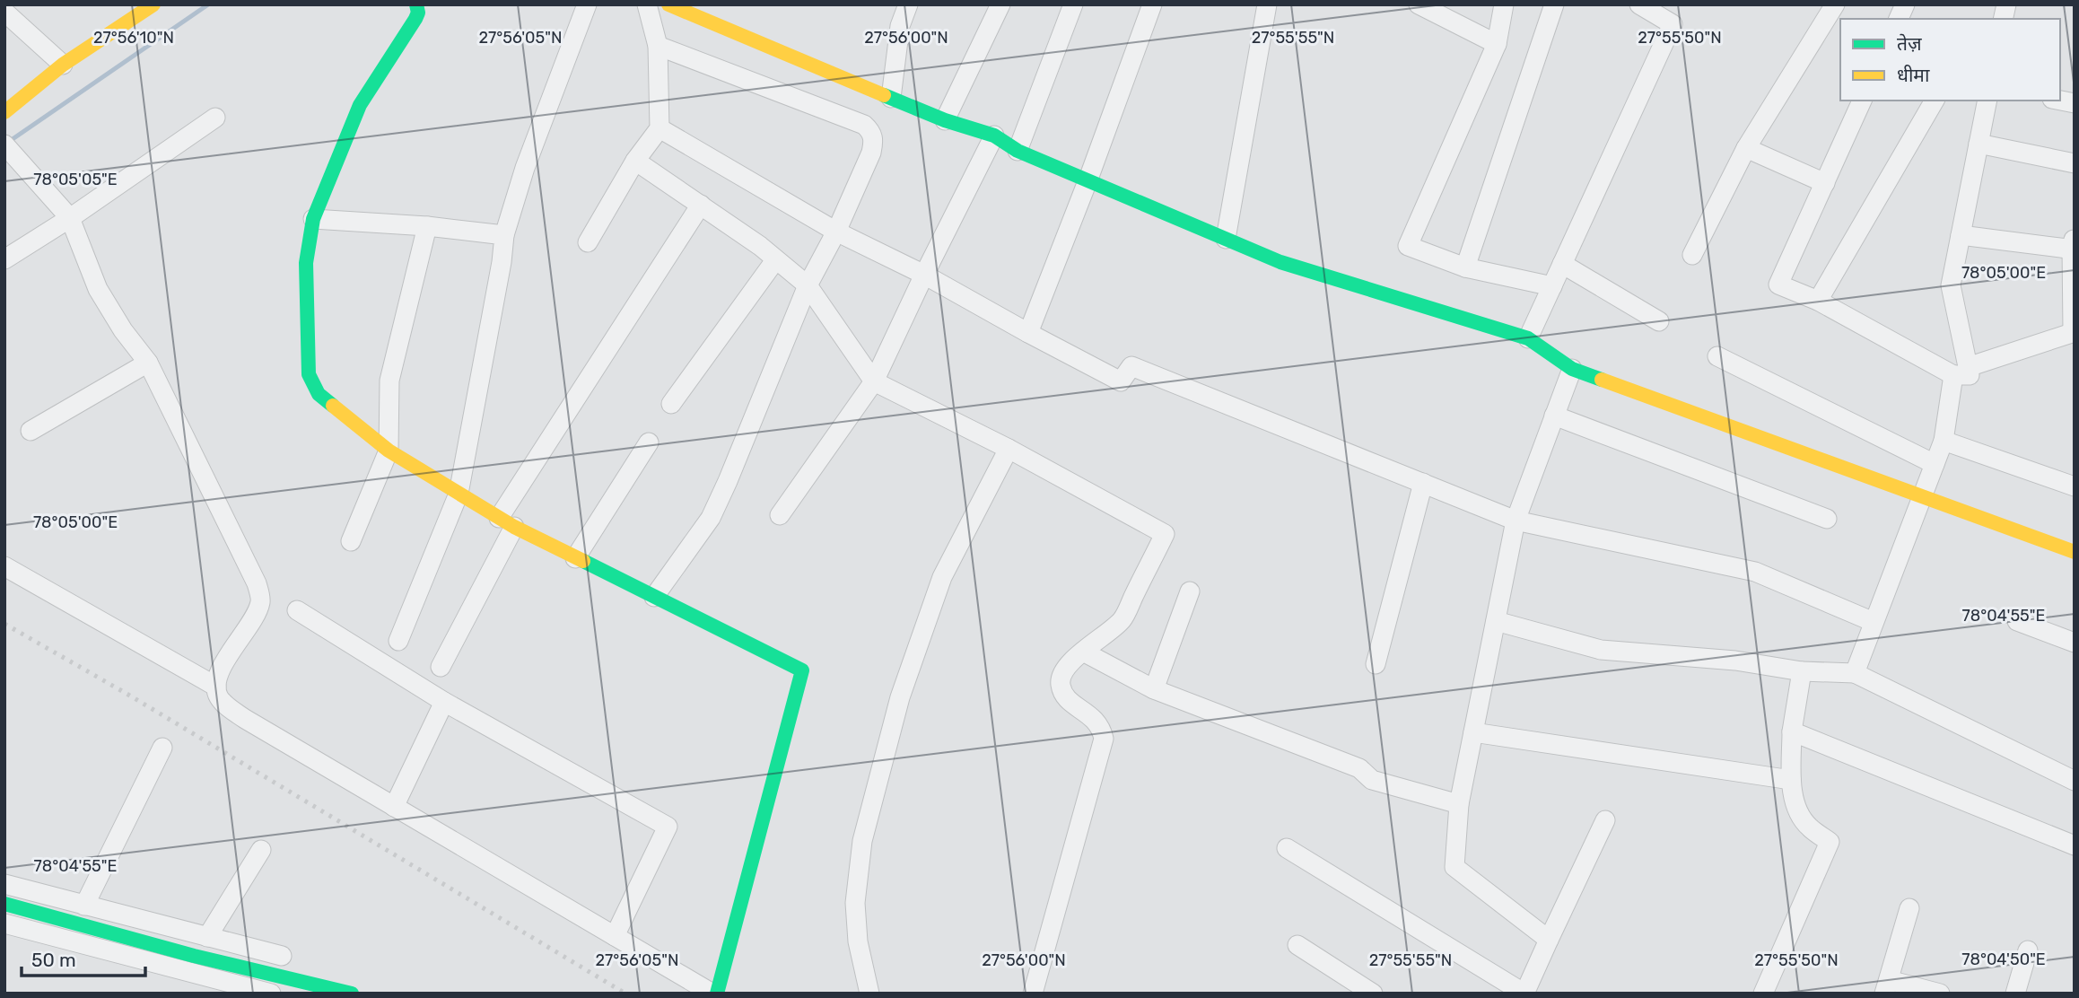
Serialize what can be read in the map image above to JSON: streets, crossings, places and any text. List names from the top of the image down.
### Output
{
  "legend": ["तेज़", "धीमा"],
  "scale_bar": "50 m",
  "coordinates": [
    "27°56'10\"N",
    "27°56'05\"N",
    "27°56'00\"N",
    "27°55'55\"N",
    "27°55'50\"N",
    "78°05'05\"E",
    "78°05'00\"E",
    "78°04'55\"E",
    "78°04'50\"E"
  ]
}
